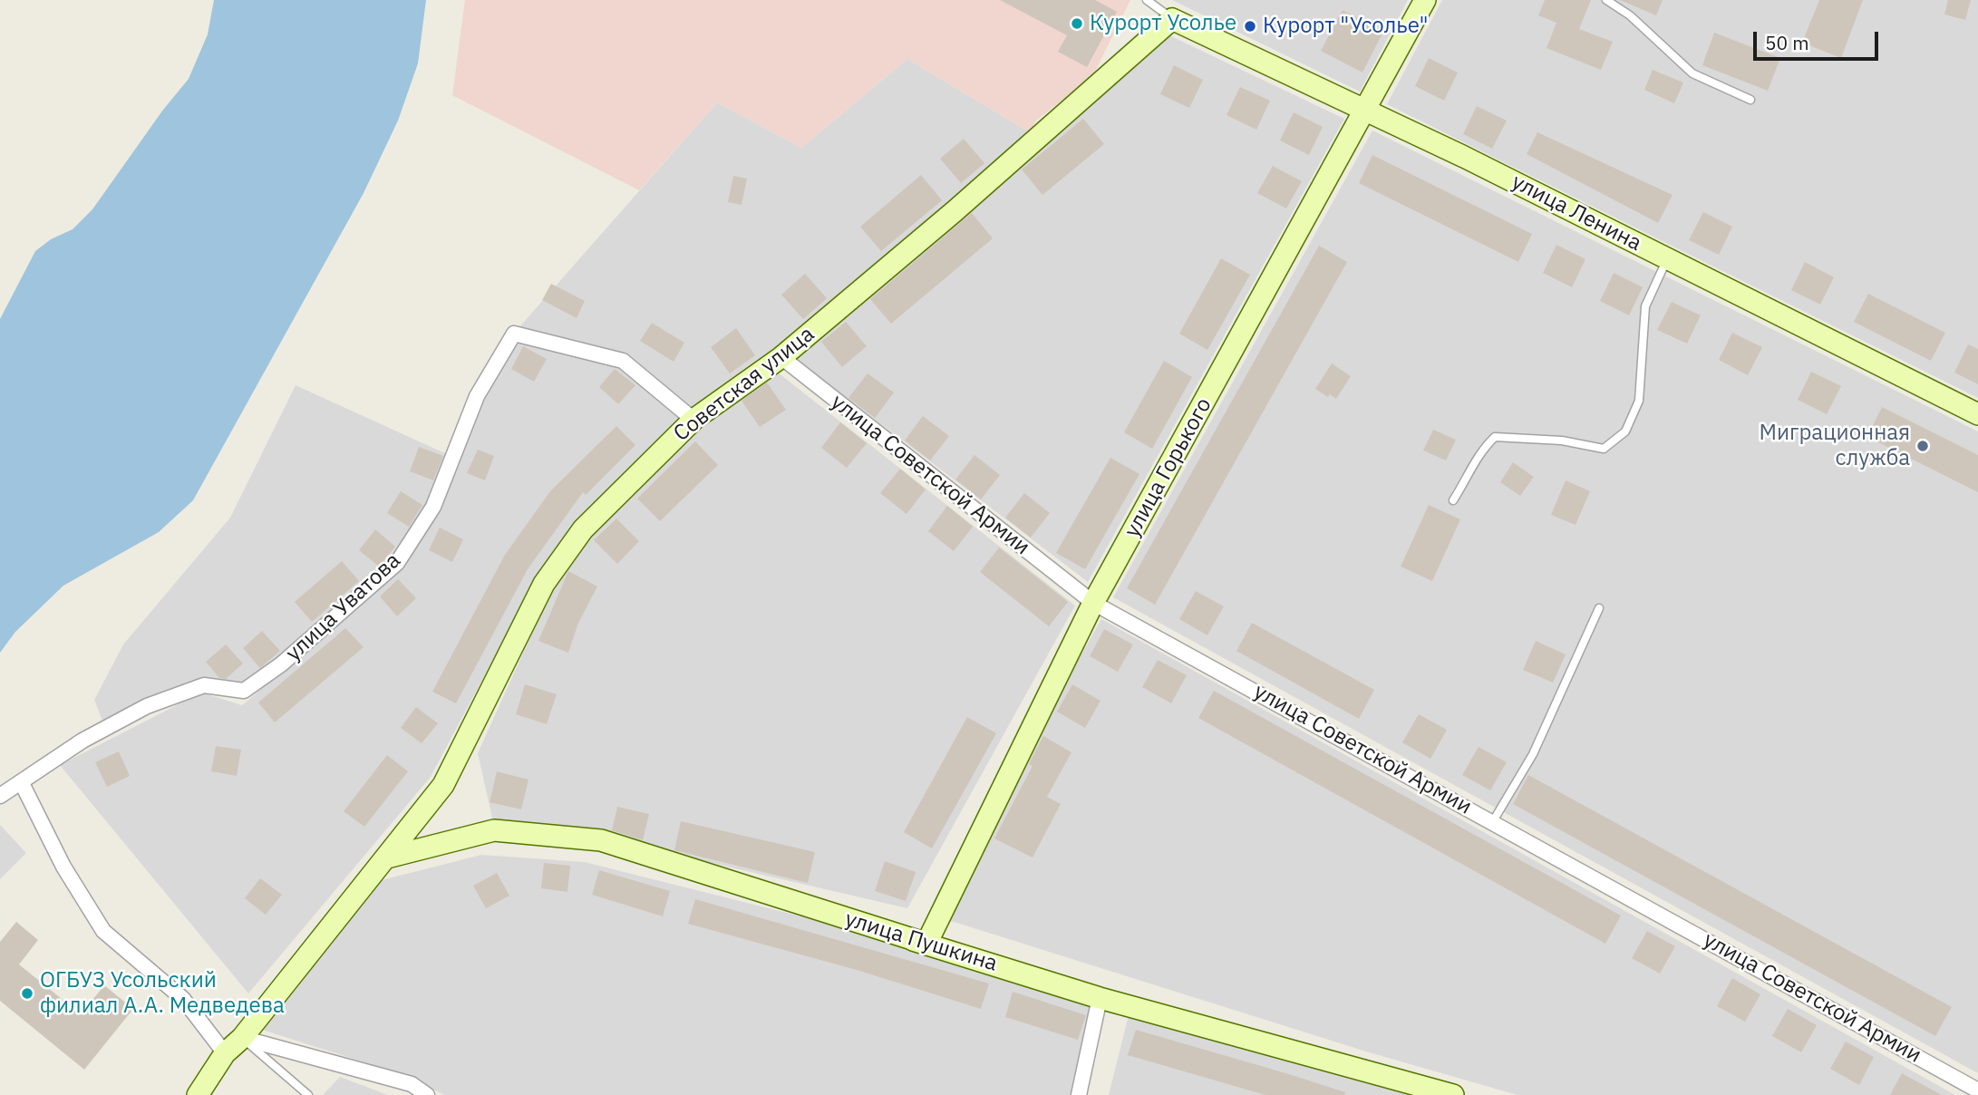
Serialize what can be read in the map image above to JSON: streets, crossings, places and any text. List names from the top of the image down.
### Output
{
  "streets": {
    "street": [
      "улица Ленина",
      "Советская улица",
      "улица Горького",
      "улица Советской Армии",
      "улица Уватова",
      "улица Пушкина"
    ]
  },
  "crossings": [
    ["улица Ленина", "Советская улица"],
    ["улица Ленина", "улица Горького"],
    ["Советская улица", "улица Советской Армии"],
    ["Советская улица", "улица Уватова"],
    ["Советская улица", "улица Пушкина"],
    ["улица Горького", "улица Советской Армии"],
    ["улица Горького", "улица Пушкина"]
  ],
  "places": [
    "Курорт Усолье",
    "Курорт \"Усолье\"",
    "Миграционная служба",
    "ОГБУЗ Усольский филиал А.А. Медведева"
  ],
  "scale_bar": "50 m"
}
